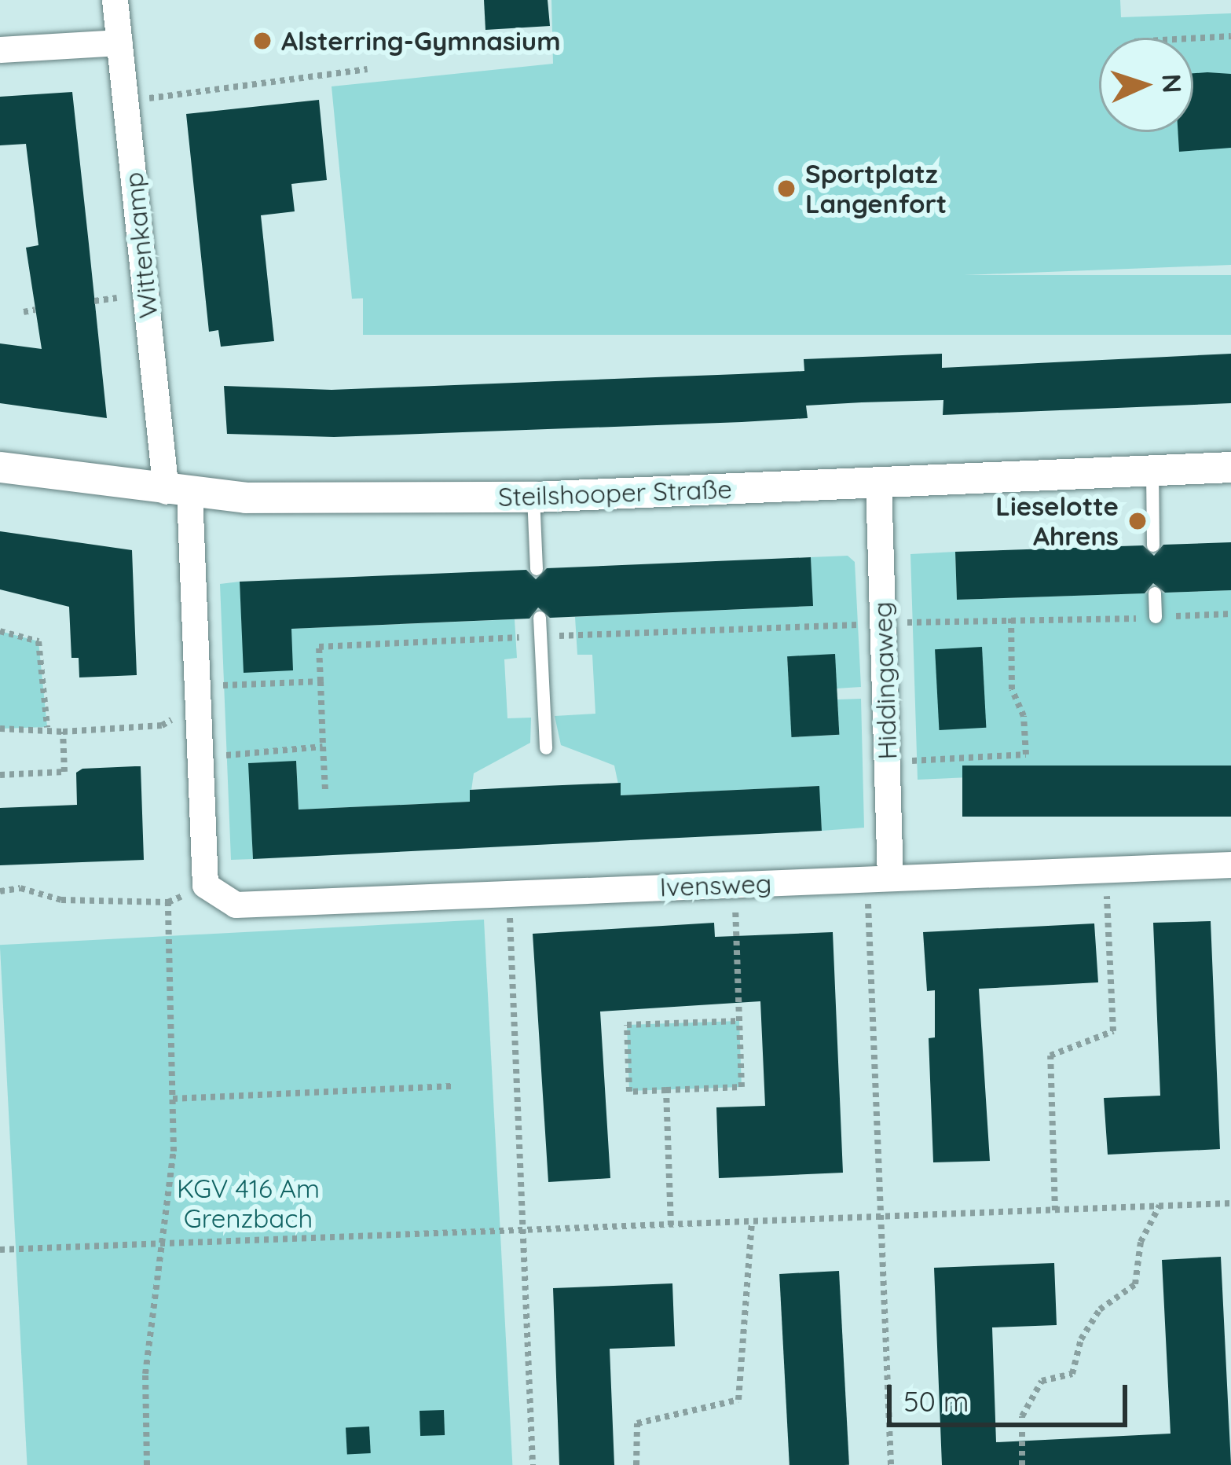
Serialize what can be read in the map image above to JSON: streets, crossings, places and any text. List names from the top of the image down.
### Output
{
  "streets": {
    "street": [
      "Wittenkamp",
      "Steilshooper Straße",
      "Hiddingaweg",
      "Ivensweg"
    ]
  },
  "crossings": [
    ["Wittenkamp", "Steilshooper Straße"],
    ["Wittenkamp", "Ivensweg"],
    ["Steilshooper Straße", "Hiddingaweg"],
    ["Hiddingaweg", "Ivensweg"]
  ],
  "parks": ["KGV 416 Am Grenzbach"],
  "places": ["Alsterring-Gymnasium", "Sportplatz Langenfort", "Lieselotte Ahrens"],
  "scale_bar": "50 m",
  "north": "right"
}
